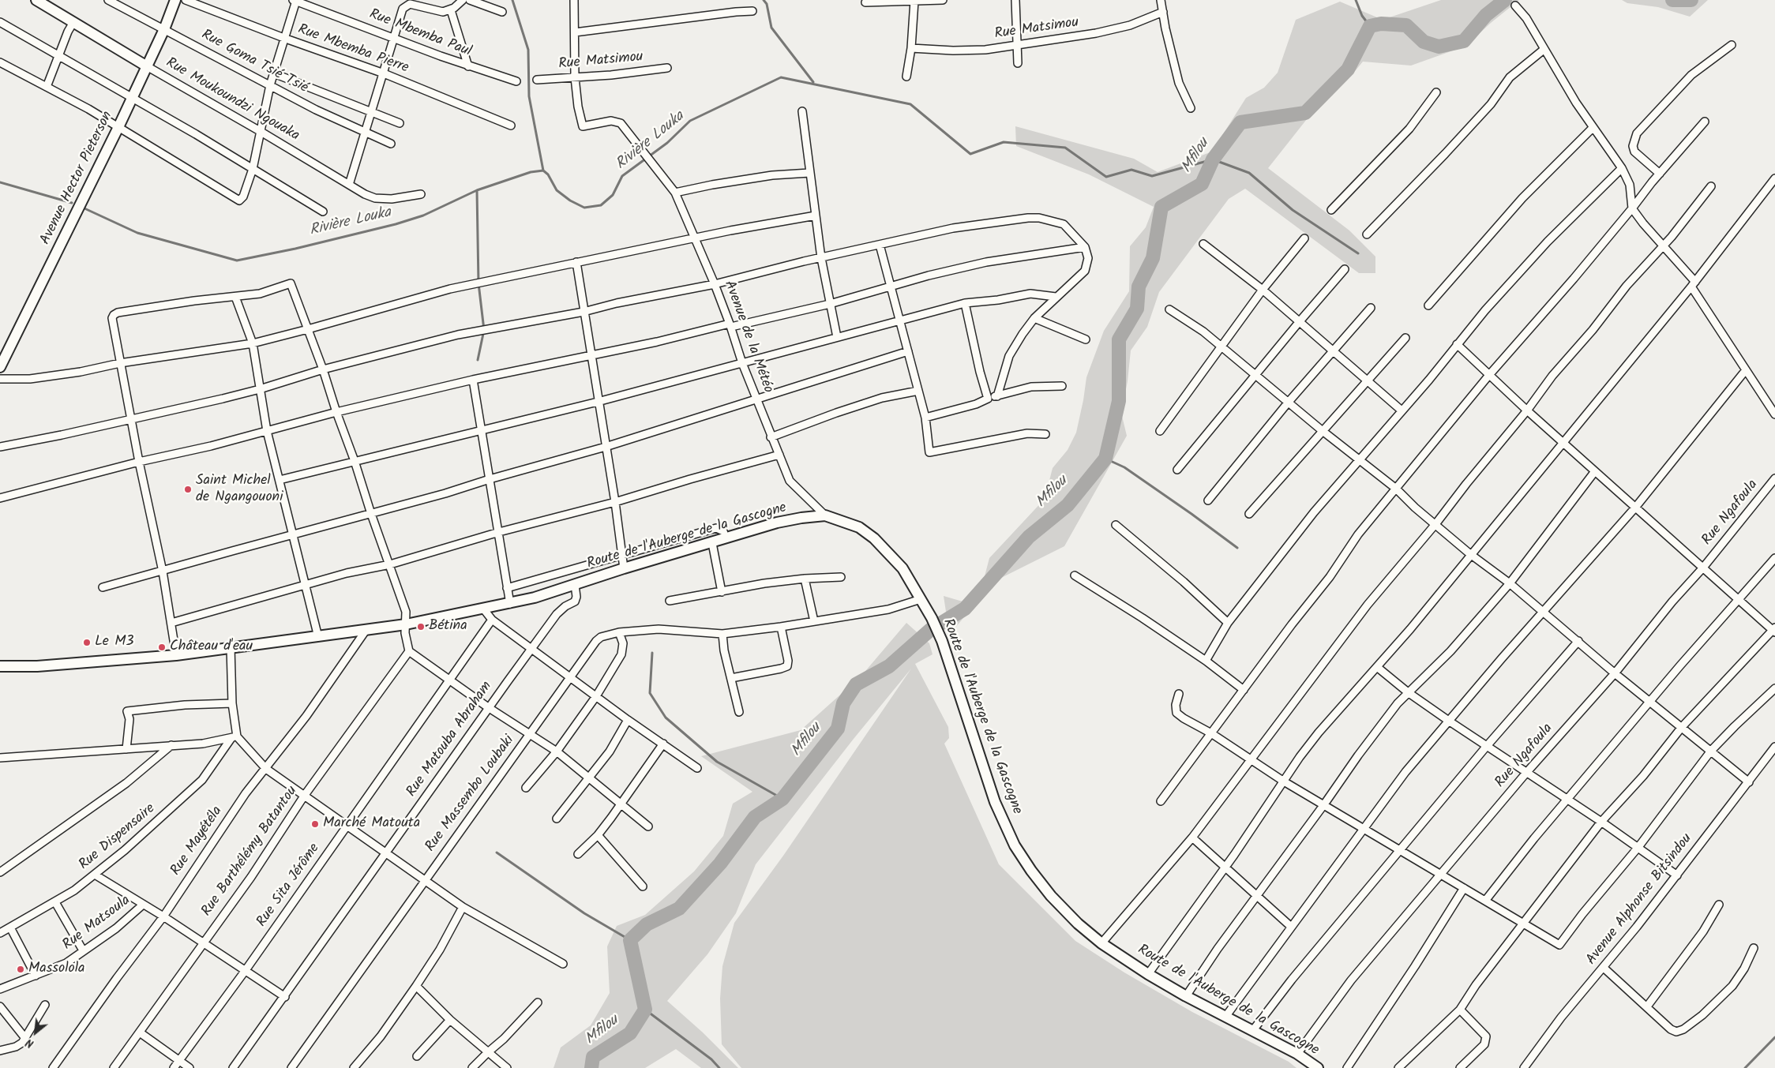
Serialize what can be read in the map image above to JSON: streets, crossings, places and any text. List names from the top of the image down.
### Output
{
  "streets": {
    "street": [
      "Rue Matsimou",
      "Rue Mbemba Paul",
      "Rue Mbemba Pierre",
      "Rue Goma Tsié Tsié",
      "Rue Moukoundzi Ngouaka",
      "Avenue Hector Pieterson",
      "Avenue de la Météo",
      "Rue Ngafoula",
      "Route de l'Auberge de la Gascogne",
      "Rue Matouba Abraham",
      "Rue Massembo Loubaki",
      "Rue Dispensaire",
      "Rue Mayétéla",
      "Rue Barthélémy Batantou",
      "Rue Sita Jérôme",
      "Avenue Alphonse Bitsindou",
      "Rue Matsoula"
    ]
  },
  "crossings": [
    ["Rue Matsimou", "Avenue de la Météo"],
    ["Rue Goma Tsié Tsié", "Avenue Hector Pieterson"],
    ["Rue Moukoundzi Ngouaka", "Avenue Hector Pieterson"],
    ["Avenue de la Météo", "Route de l'Auberge de la Gascogne"],
    ["Rue Ngafoula", "Route de l'Auberge de la Gascogne"],
    ["Route de l'Auberge de la Gascogne", "Rue Matouba Abraham"],
    ["Route de l'Auberge de la Gascogne", "Rue Massembo Loubaki"],
    ["Route de l'Auberge de la Gascogne", "Rue Mayétéla"]
  ],
  "water": ["Rivière Louka", "Mfilou"],
  "places": [
    "Saint Michel de Ngangouoni",
    "Bétina",
    "Le M3",
    "Château d'eau",
    "Marché Matouta",
    "Massolola"
  ],
  "north": "bottom left"
}
